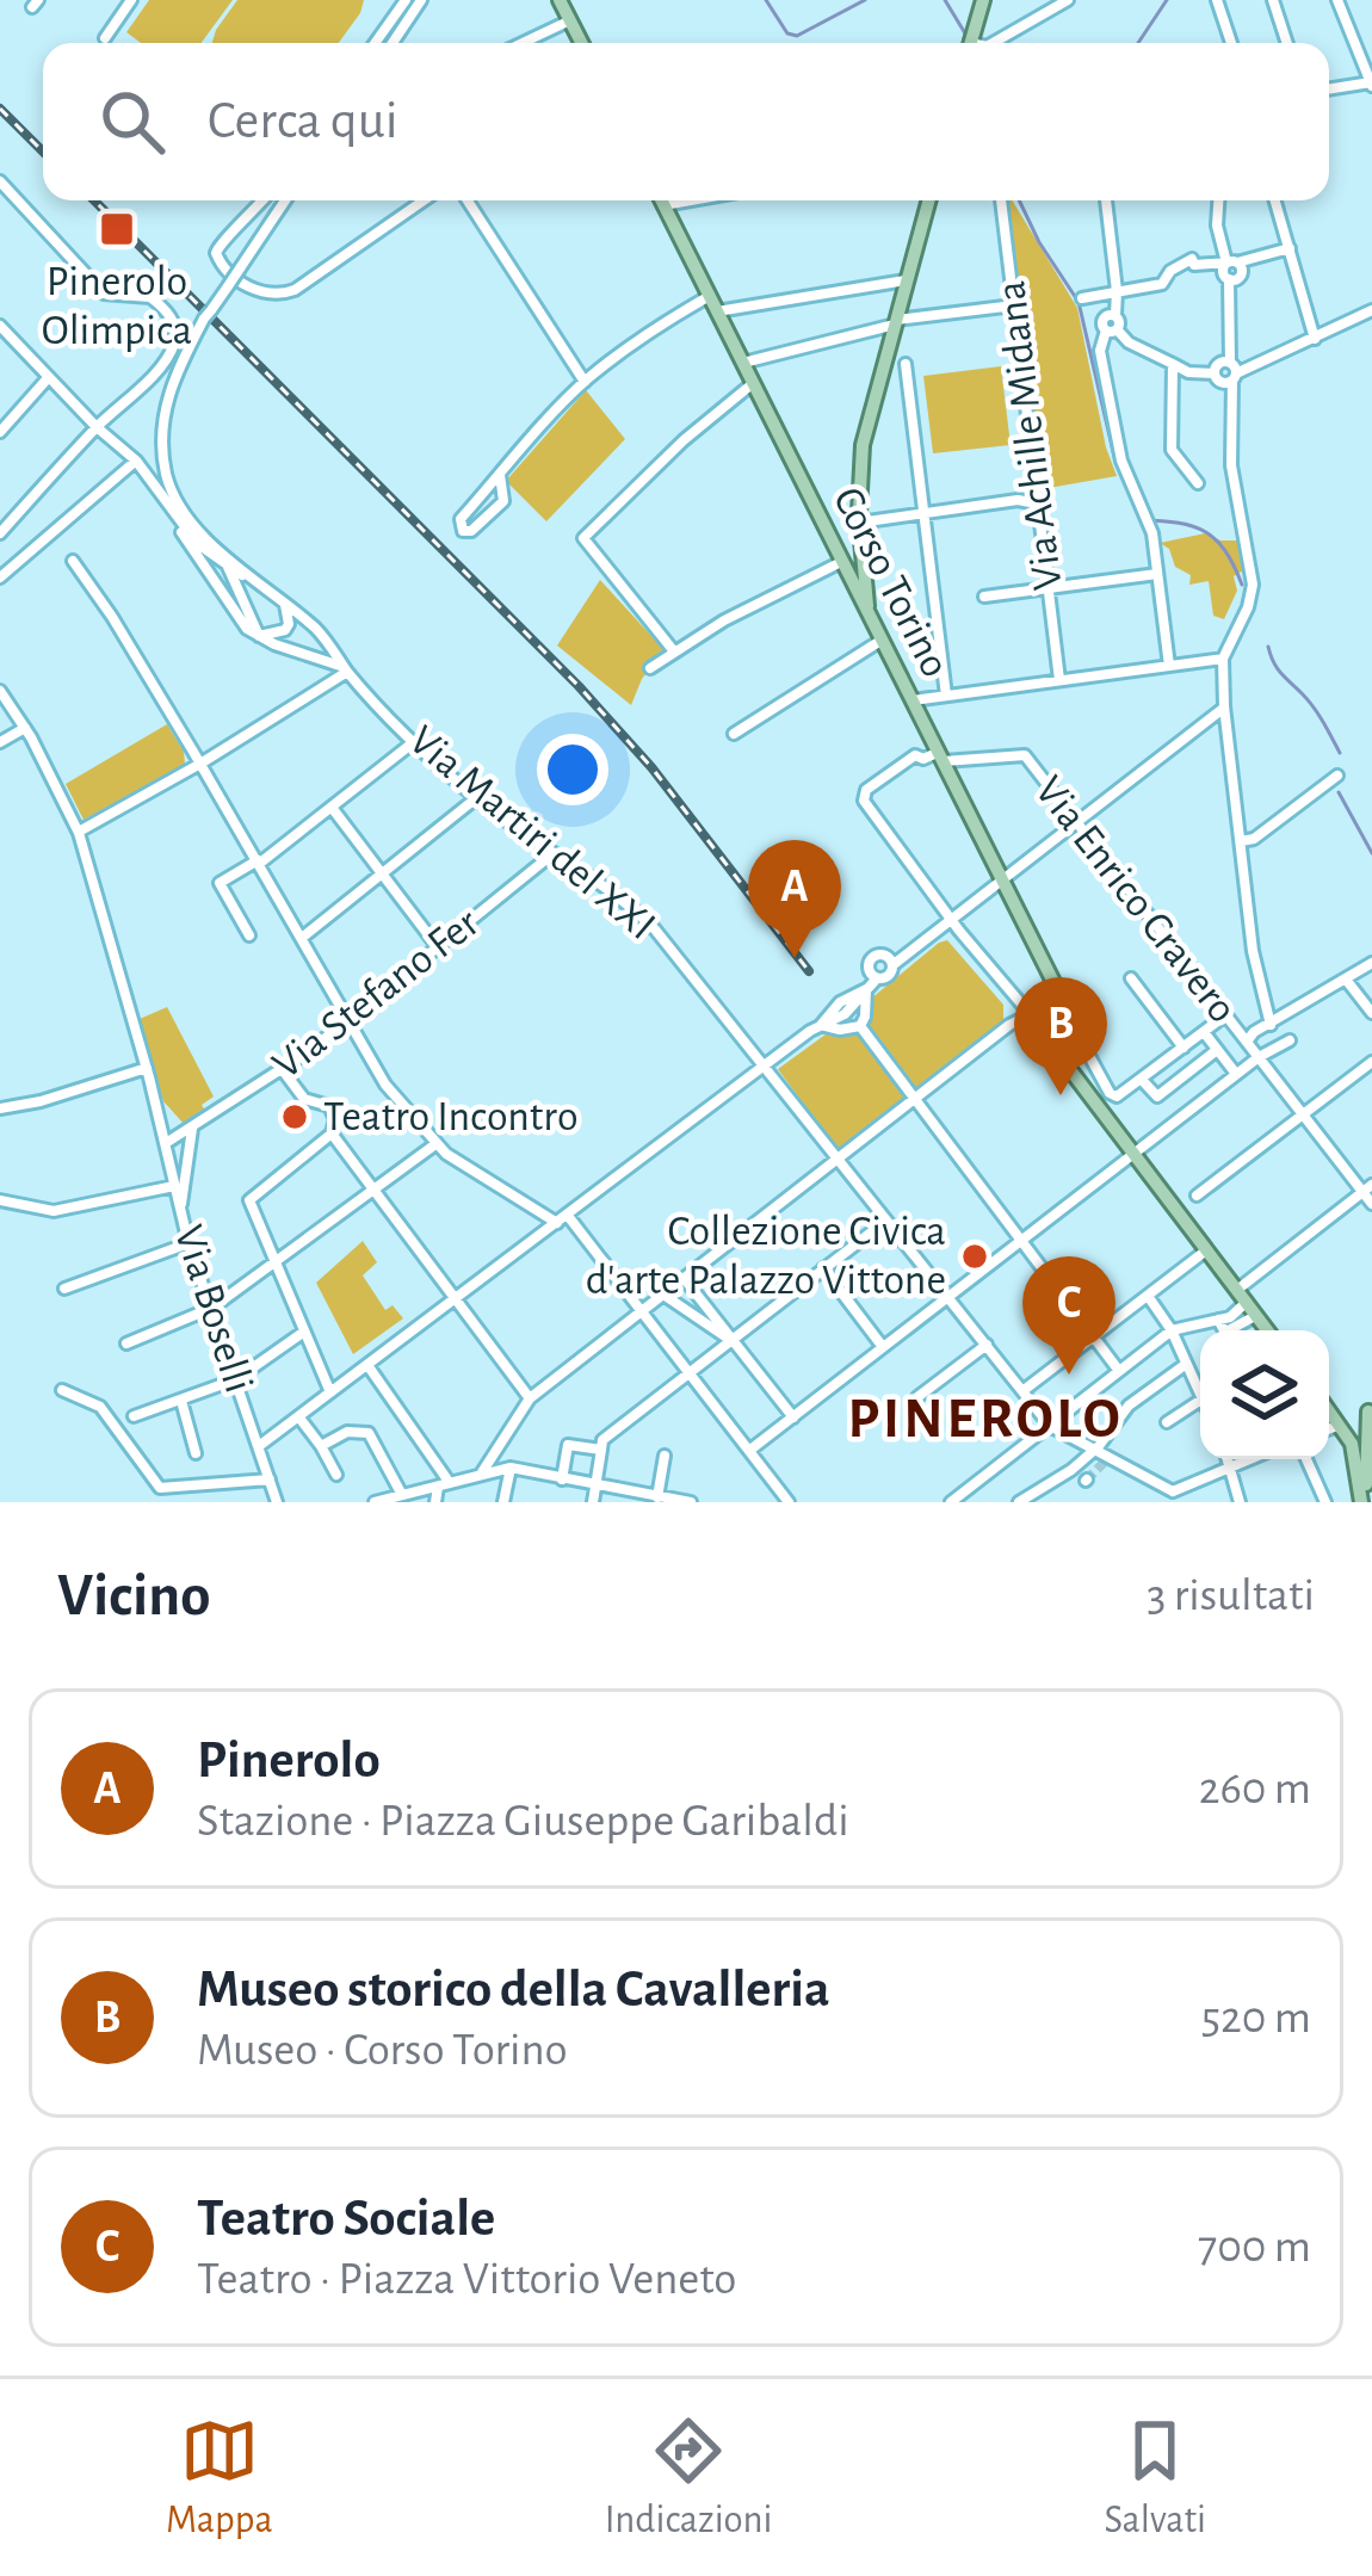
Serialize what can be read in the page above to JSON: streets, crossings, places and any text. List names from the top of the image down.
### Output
{
  "streets": {
    "main road": ["Corso Torino"],
    "street": [
      "Via Achille Midana",
      "Via Martiri del XXI",
      "Via Enrico Cravero",
      "Via Stefano Fer",
      "Via Boselli"
    ]
  },
  "crossings": [
    ["Corso Torino", "Via Enrico Cravero"],
    ["Via Martiri del XXI", "Via Stefano Fer"],
    ["Via Stefano Fer", "Via Boselli"]
  ],
  "districts": ["PINEROLO"],
  "places": {
    "transit": ["Pinerolo Olimpica"],
    "other": ["Teatro Incontro", "Collezione Civica d'arte Palazzo Vittone"]
  },
  "page": {
    "search": "Cerca qui",
    "pins": ["A", "B", "C"],
    "heading": ["Vicino", "3 risultati"],
    "list": [
      {
        "mark": "A",
        "name": "Pinerolo",
        "note": "Stazione · Piazza Giuseppe Garibaldi",
        "value": "260 m"
      },
      {
        "mark": "B",
        "name": "Museo storico della Cavalleria",
        "note": "Museo · Corso Torino",
        "value": "520 m"
      },
      {
        "mark": "C",
        "name": "Teatro Sociale",
        "note": "Teatro · Piazza Vittorio Veneto",
        "value": "700 m"
      }
    ],
    "nav": ["Mappa", "Indicazioni", "Salvati"]
  }
}
